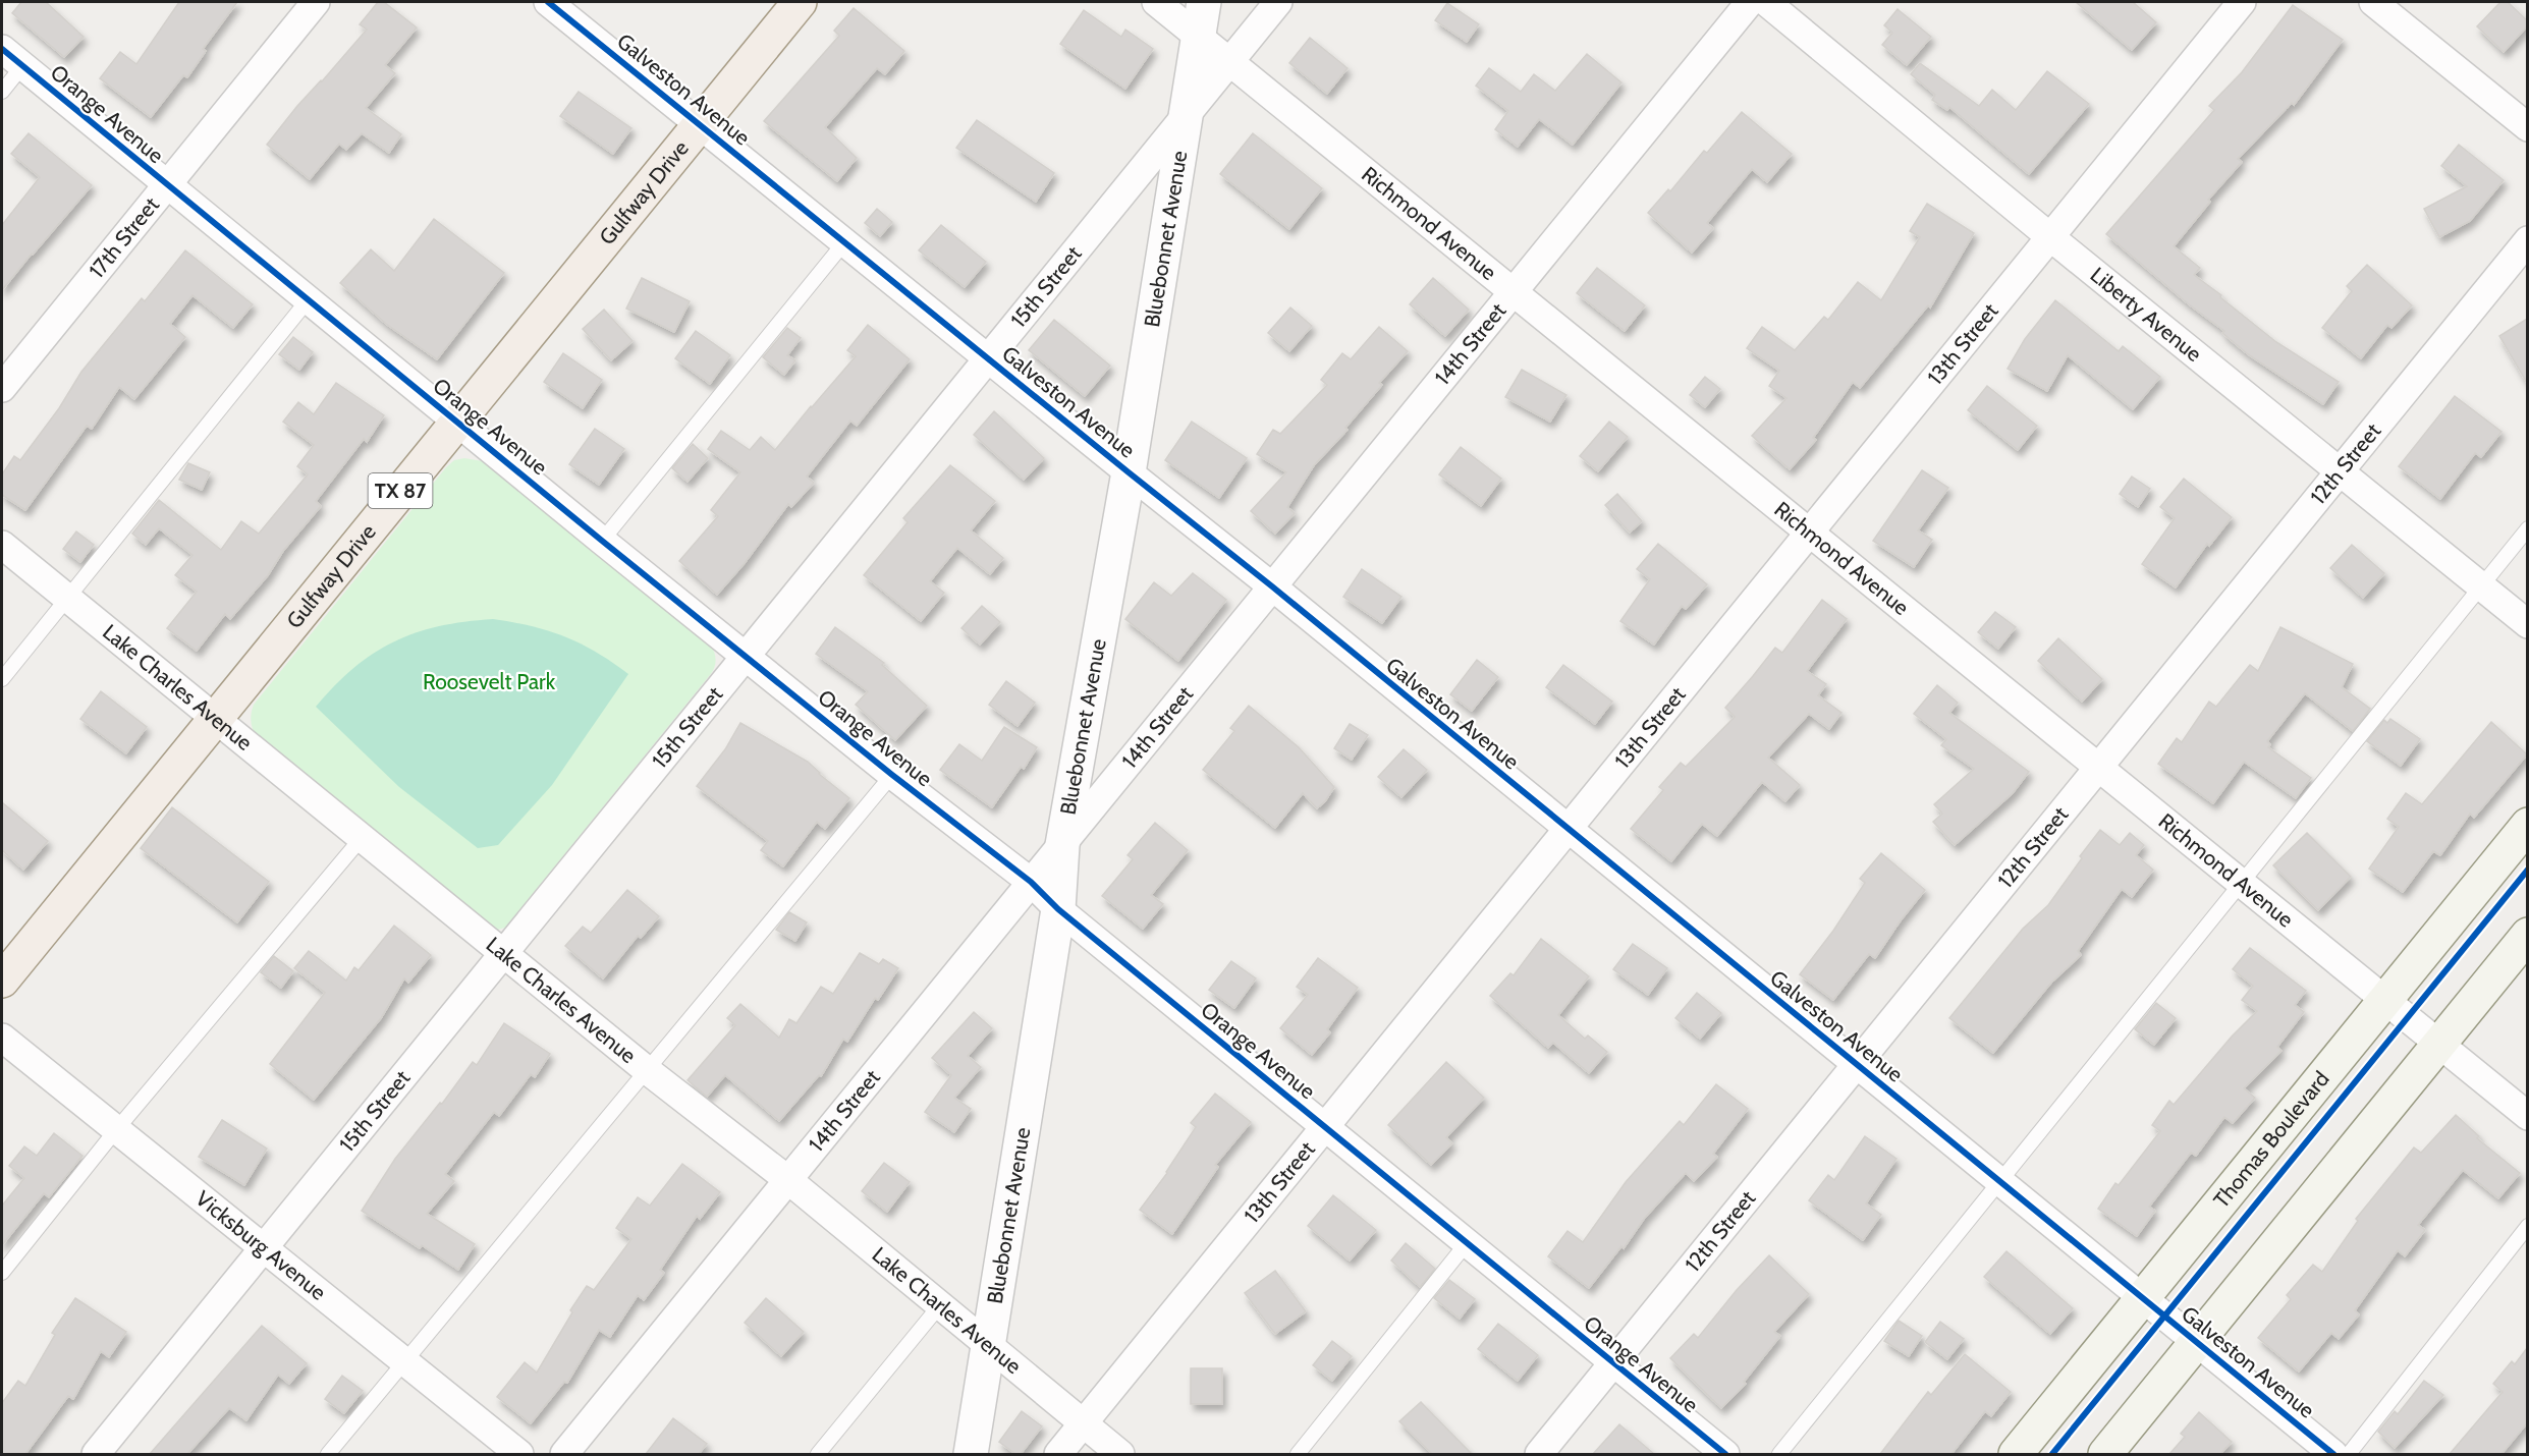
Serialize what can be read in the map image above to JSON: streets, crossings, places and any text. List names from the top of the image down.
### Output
{
  "streets": {
    "main road": ["Gulfway Drive", "TX 87", "Thomas Boulevard"],
    "street": [
      "Galveston Avenue",
      "Orange Avenue",
      "Richmond Avenue",
      "17th Street",
      "Bluebonnet Avenue",
      "15th Street",
      "Liberty Avenue",
      "14th Street",
      "13th Street",
      "12th Street",
      "Lake Charles Avenue",
      "Vicksburg Avenue"
    ]
  },
  "crossings": [
    ["Galveston Avenue", "Gulfway Drive"],
    ["Galveston Avenue", "Bluebonnet Avenue"],
    ["Galveston Avenue", "15th Street"],
    ["Galveston Avenue", "14th Street"],
    ["Galveston Avenue", "13th Street"],
    ["Galveston Avenue", "12th Street"],
    ["Galveston Avenue", "Thomas Boulevard"],
    ["Orange Avenue", "Gulfway Drive"],
    ["Orange Avenue", "17th Street"],
    ["Orange Avenue", "Bluebonnet Avenue"],
    ["Orange Avenue", "15th Street"],
    ["Orange Avenue", "14th Street"],
    ["Orange Avenue", "13th Street"],
    ["Orange Avenue", "12th Street"],
    ["Gulfway Drive", "Lake Charles Avenue"],
    ["Richmond Avenue", "Bluebonnet Avenue"],
    ["Richmond Avenue", "15th Street"],
    ["Richmond Avenue", "14th Street"],
    ["Richmond Avenue", "13th Street"],
    ["Richmond Avenue", "12th Street"],
    ["Richmond Avenue", "Thomas Boulevard"],
    ["Bluebonnet Avenue", "15th Street"],
    ["Bluebonnet Avenue", "14th Street"],
    ["Bluebonnet Avenue", "Lake Charles Avenue"],
    ["15th Street", "Lake Charles Avenue"],
    ["15th Street", "Vicksburg Avenue"],
    ["Liberty Avenue", "13th Street"],
    ["Liberty Avenue", "12th Street"],
    ["14th Street", "Lake Charles Avenue"],
    ["13th Street", "Lake Charles Avenue"]
  ],
  "parks": ["Roosevelt Park"]
}
